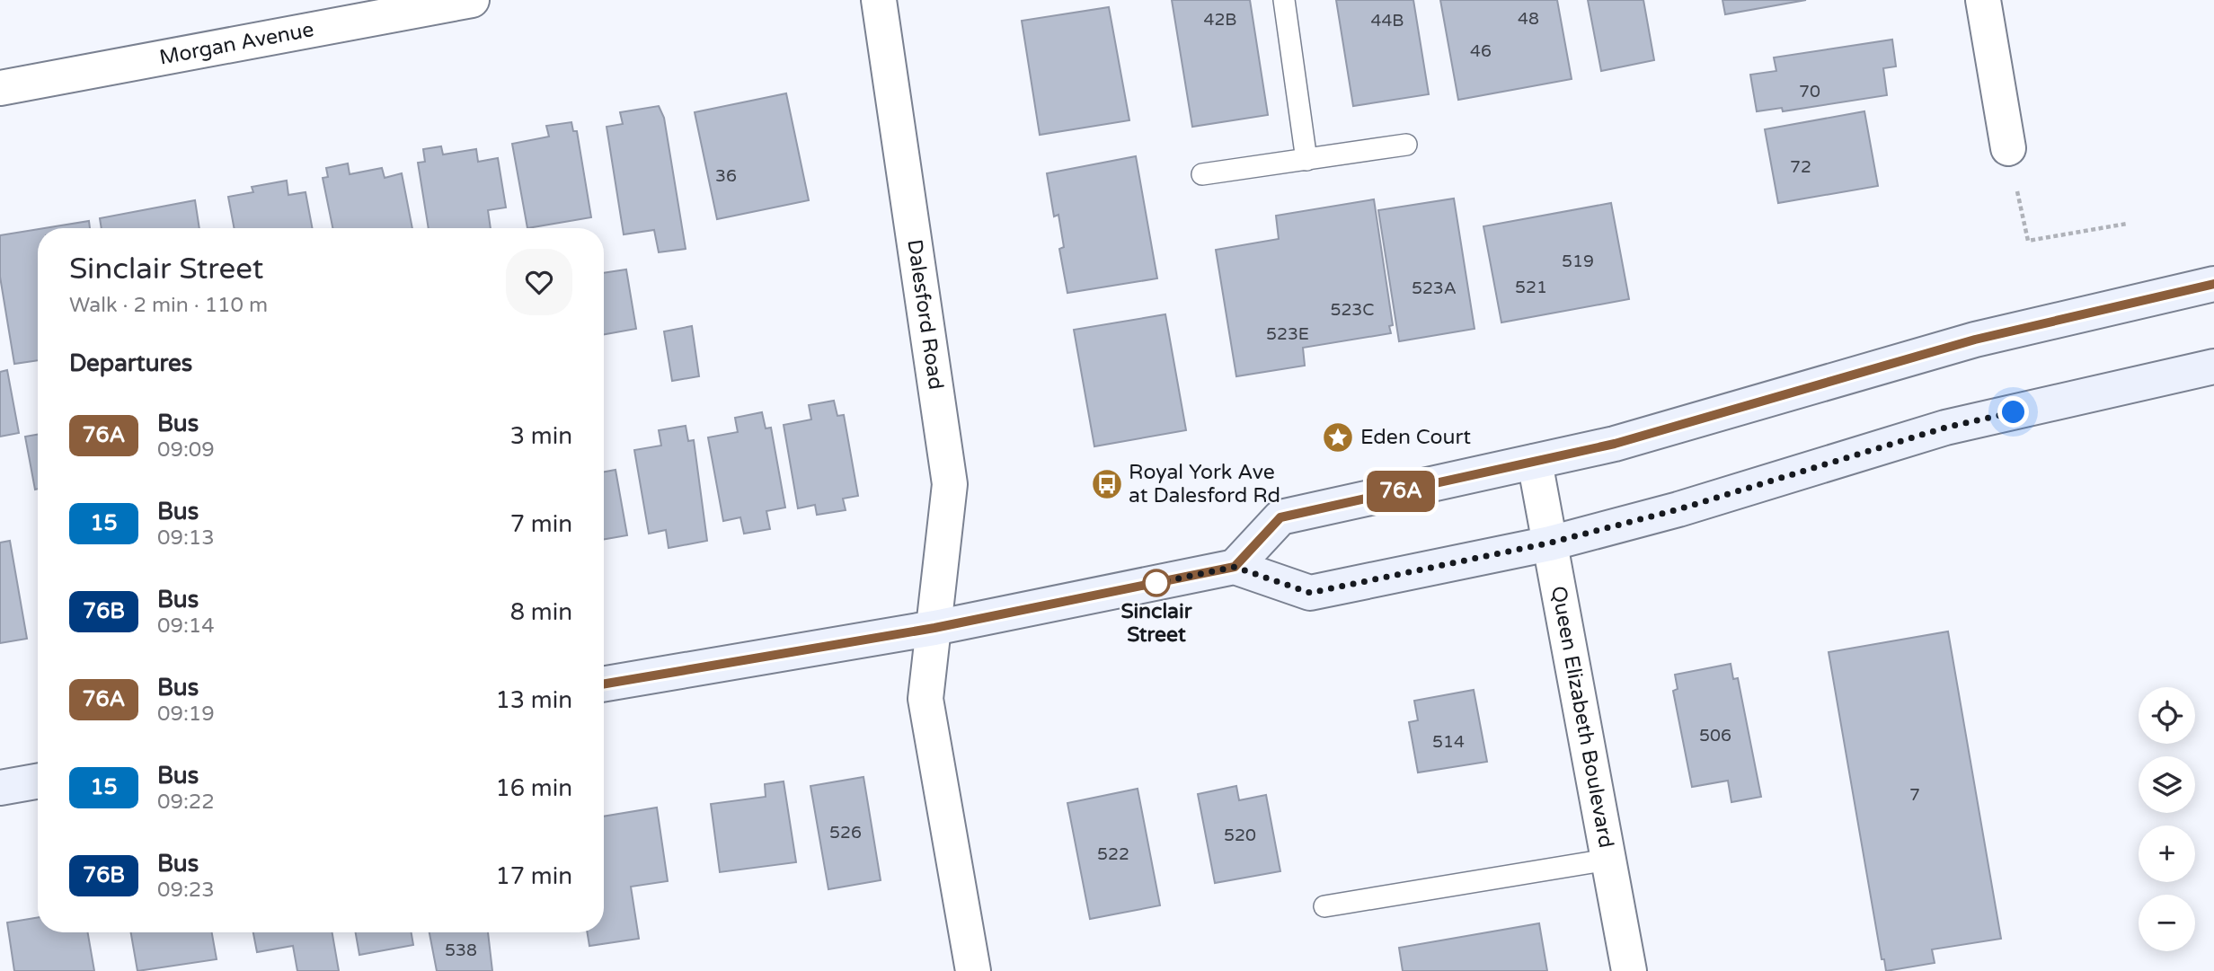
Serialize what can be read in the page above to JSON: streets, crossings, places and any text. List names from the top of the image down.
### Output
{
  "streets": {
    "street": ["Morgan Avenue", "Dalesford Road", "Queen Elizabeth Boulevard"]
  },
  "places": {
    "place": ["Eden Court"],
    "bus stop": ["Royal York Ave at Dalesford Rd"],
    "other": ["Sinclair Street"]
  },
  "lines": ["bus line 76A"],
  "house_numbers": [
    "48",
    "42B",
    "44B",
    "46",
    "70",
    "72",
    "36",
    "519",
    "521",
    "523A",
    "523C",
    "523E",
    "506",
    "514",
    "7",
    "526",
    "520",
    "522",
    "538"
  ],
  "page": {
    "on_map": "76A",
    "heading": [
      ["Sinclair Street", "Walk · 2 min · 110 m"],
      "Departures"
    ],
    "list": [
      {
        "mark": "76A",
        "name": "Bus",
        "note": "09:09",
        "value": "3 min"
      },
      {
        "mark": "15",
        "name": "Bus",
        "note": "09:13",
        "value": "7 min"
      },
      {
        "mark": "76B",
        "name": "Bus",
        "note": "09:14",
        "value": "8 min"
      },
      {
        "mark": "76A",
        "name": "Bus",
        "note": "09:19",
        "value": "13 min"
      },
      {
        "mark": "15",
        "name": "Bus",
        "note": "09:22",
        "value": "16 min"
      },
      {
        "mark": "76B",
        "name": "Bus",
        "note": "09:23",
        "value": "17 min"
      }
    ],
    "map_buttons": ["+", "−"]
  }
}
